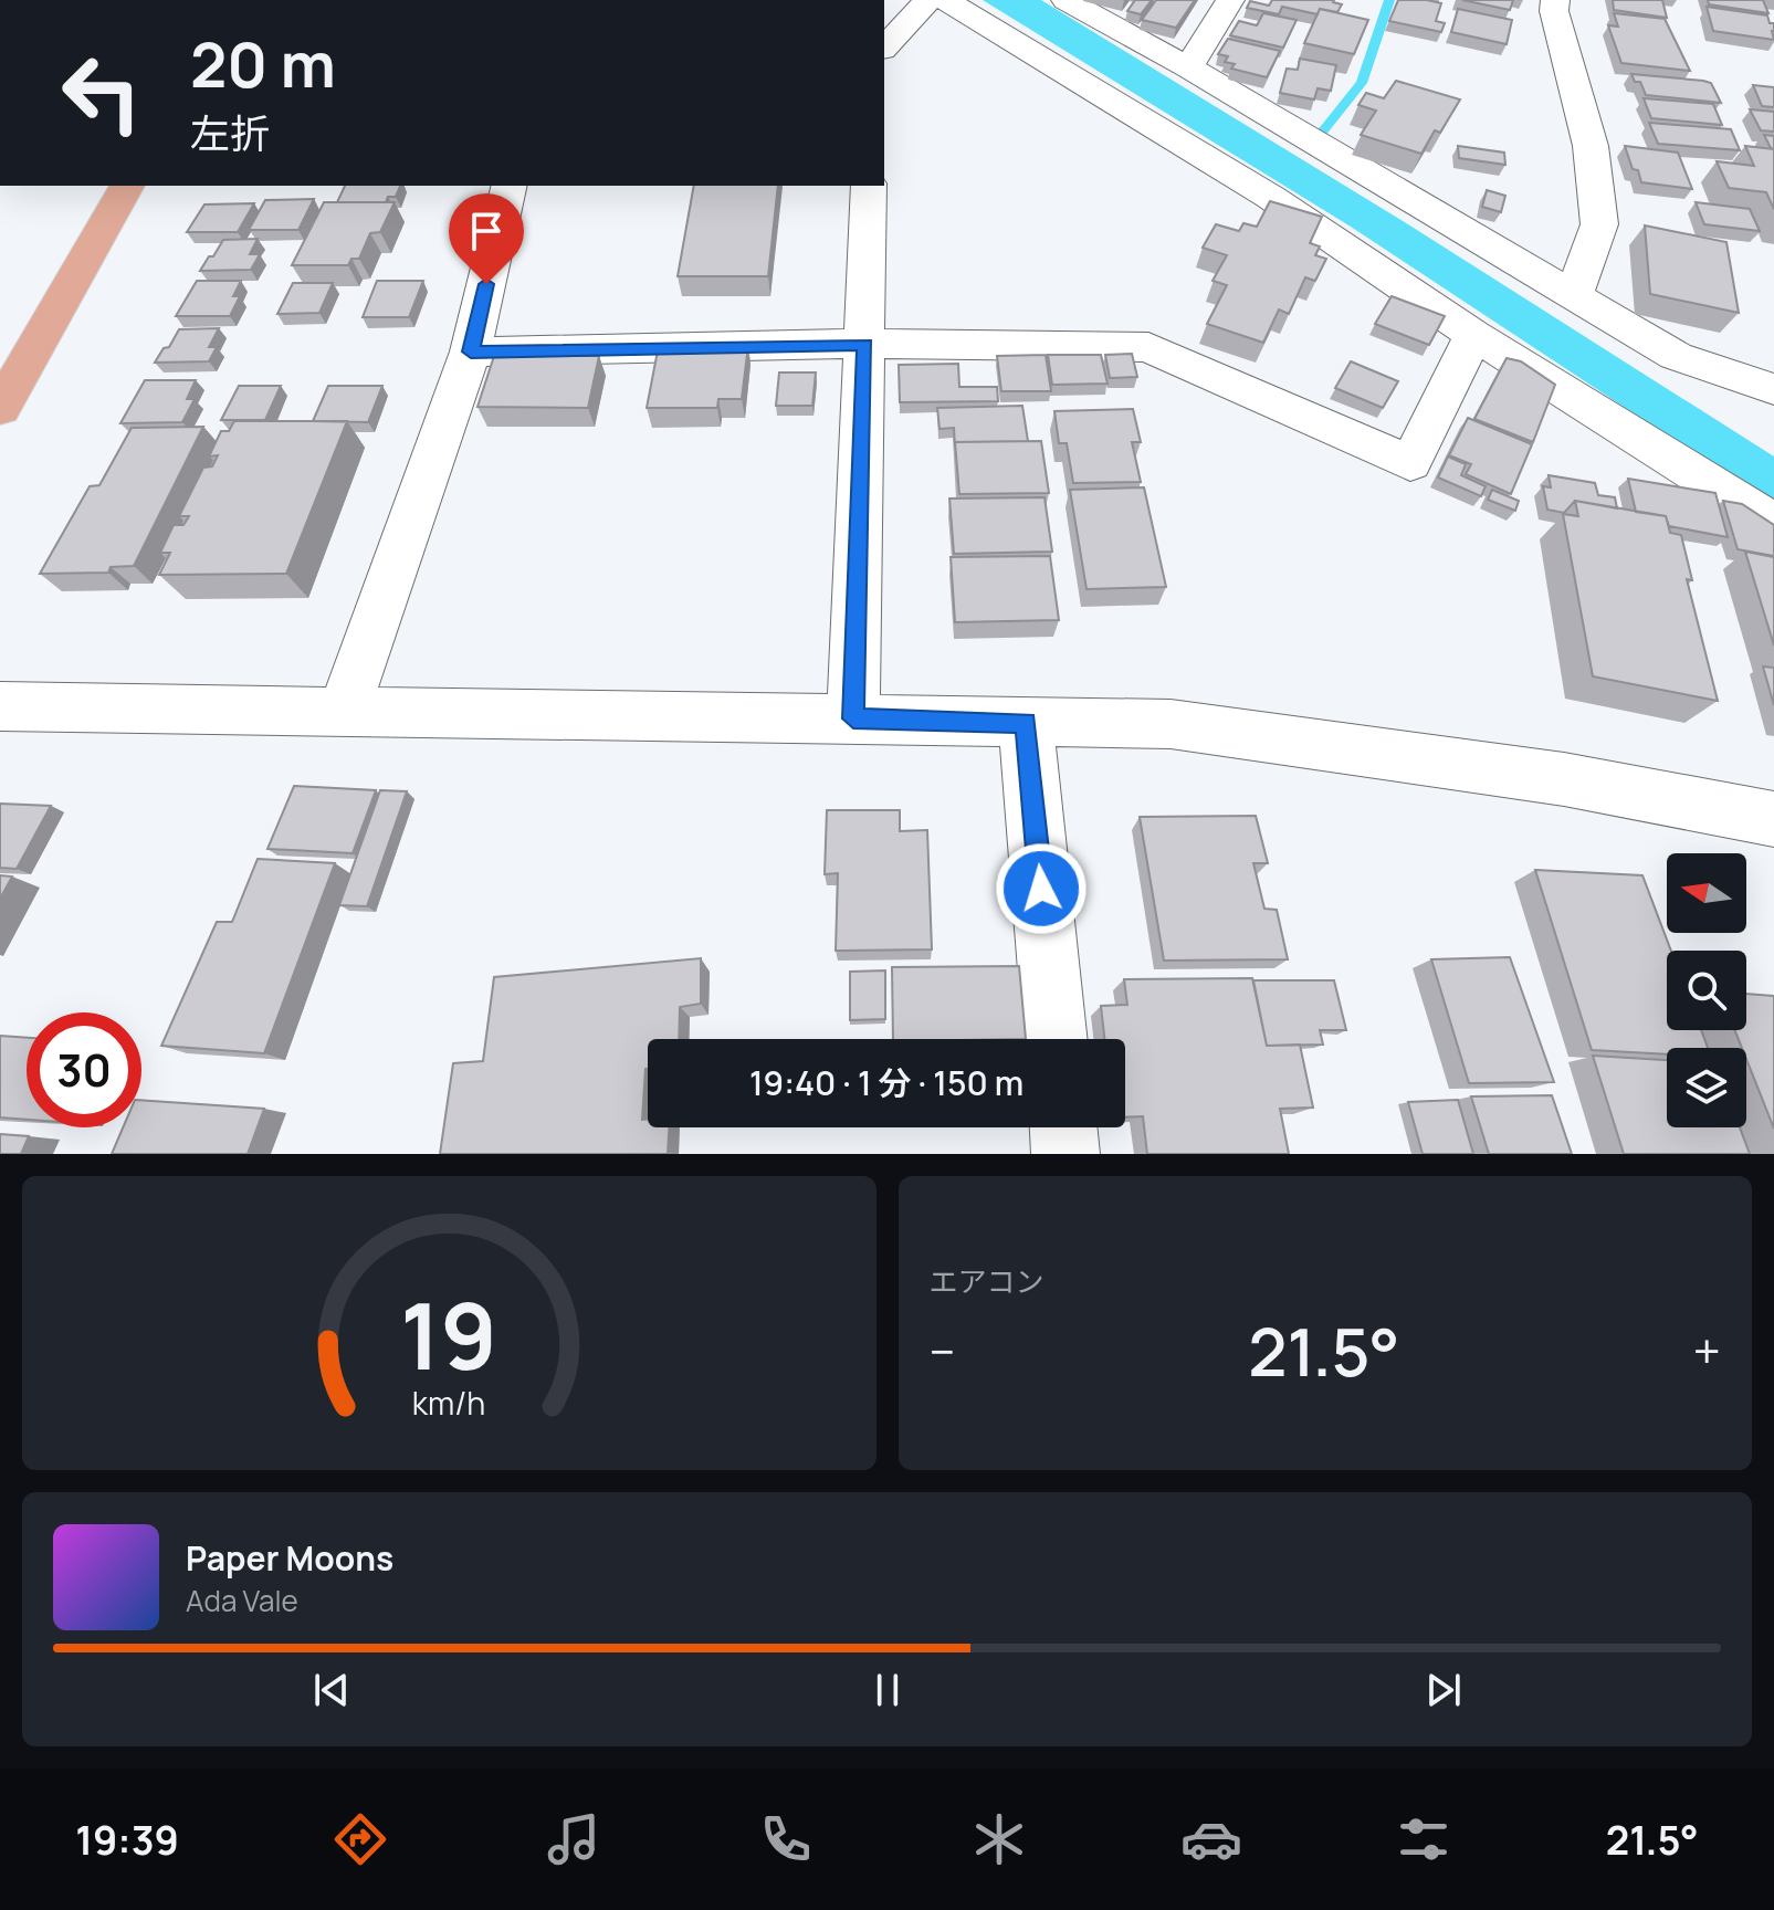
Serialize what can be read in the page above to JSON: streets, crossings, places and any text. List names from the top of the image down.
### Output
{
  "north": "left",
  "page": {
    "turn": ["20 m", "左折"],
    "limit": "30",
    "trip": "19:40 · 1 分 · 150 m",
    "tile": "エアコン",
    "heat": ["−", "21.5°", "+"],
    "song": ["Paper Moons", "Ada Vale"],
    "tabs": ["19:39", "21.5°"],
    "gauge": ["19", "km/h"]
  }
}
